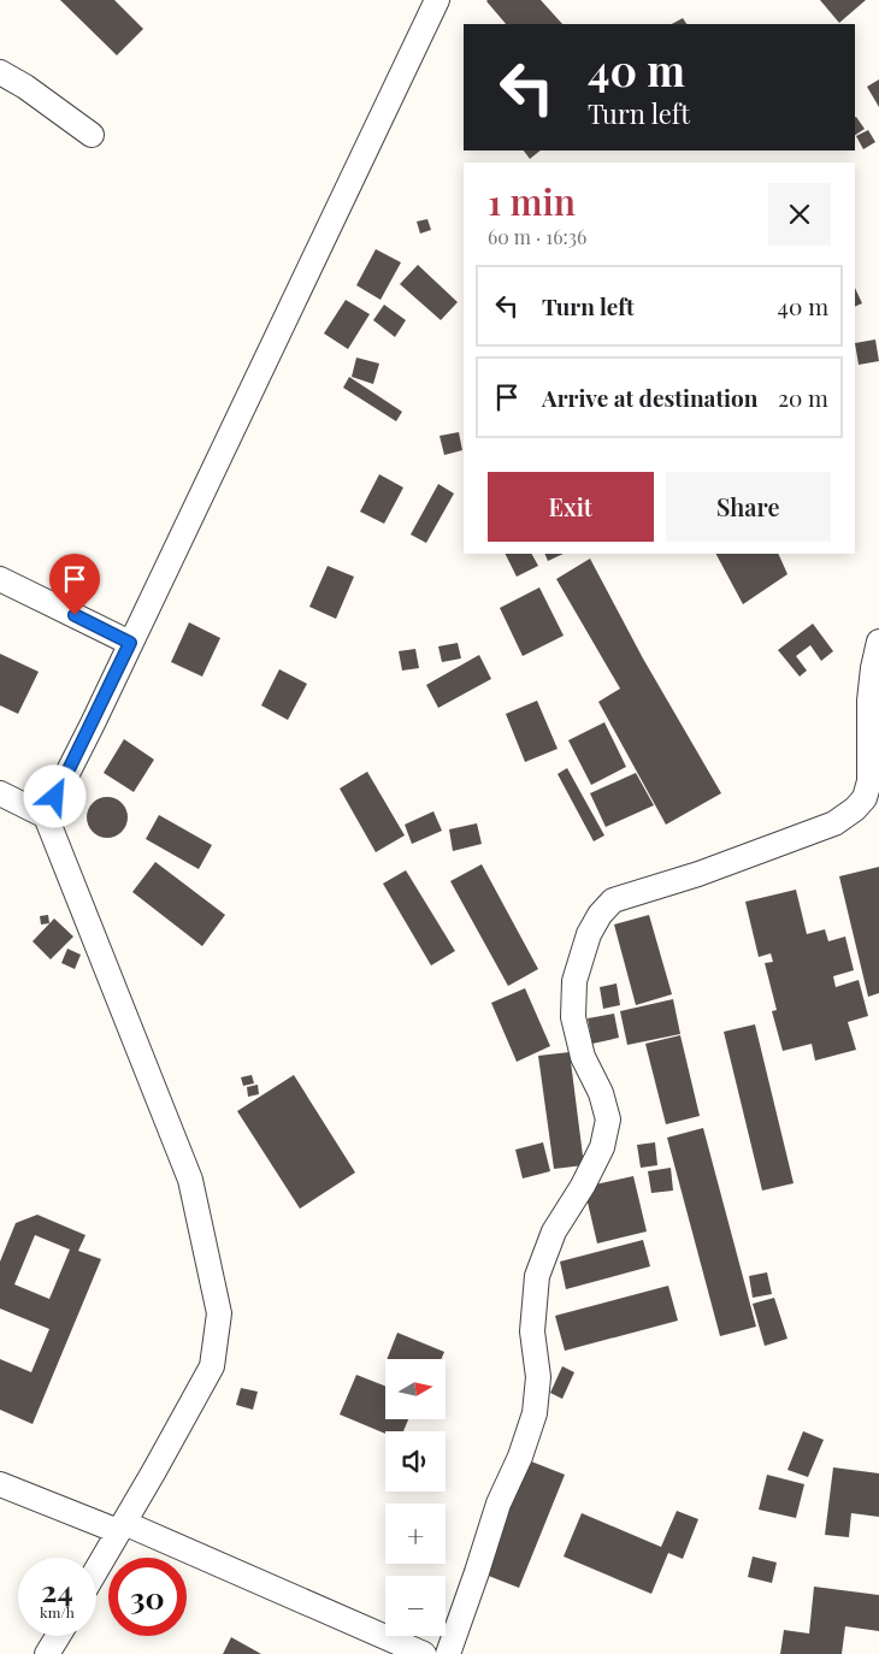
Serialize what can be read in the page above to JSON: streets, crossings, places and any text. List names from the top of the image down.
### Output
{
  "north": "right",
  "page": {
    "turn": ["40 m", "Turn left"],
    "heading": ["1 min", "60 m · 16:36"],
    "list": [
      {
        "name": "Turn left",
        "value": "40 m"
      },
      {
        "name": "Arrive at destination",
        "value": "20 m"
      }
    ],
    "buttons": ["Exit", "Share"],
    "map_buttons": ["+", "−"],
    "speed": "24 km/h",
    "limit": "30"
  }
}
